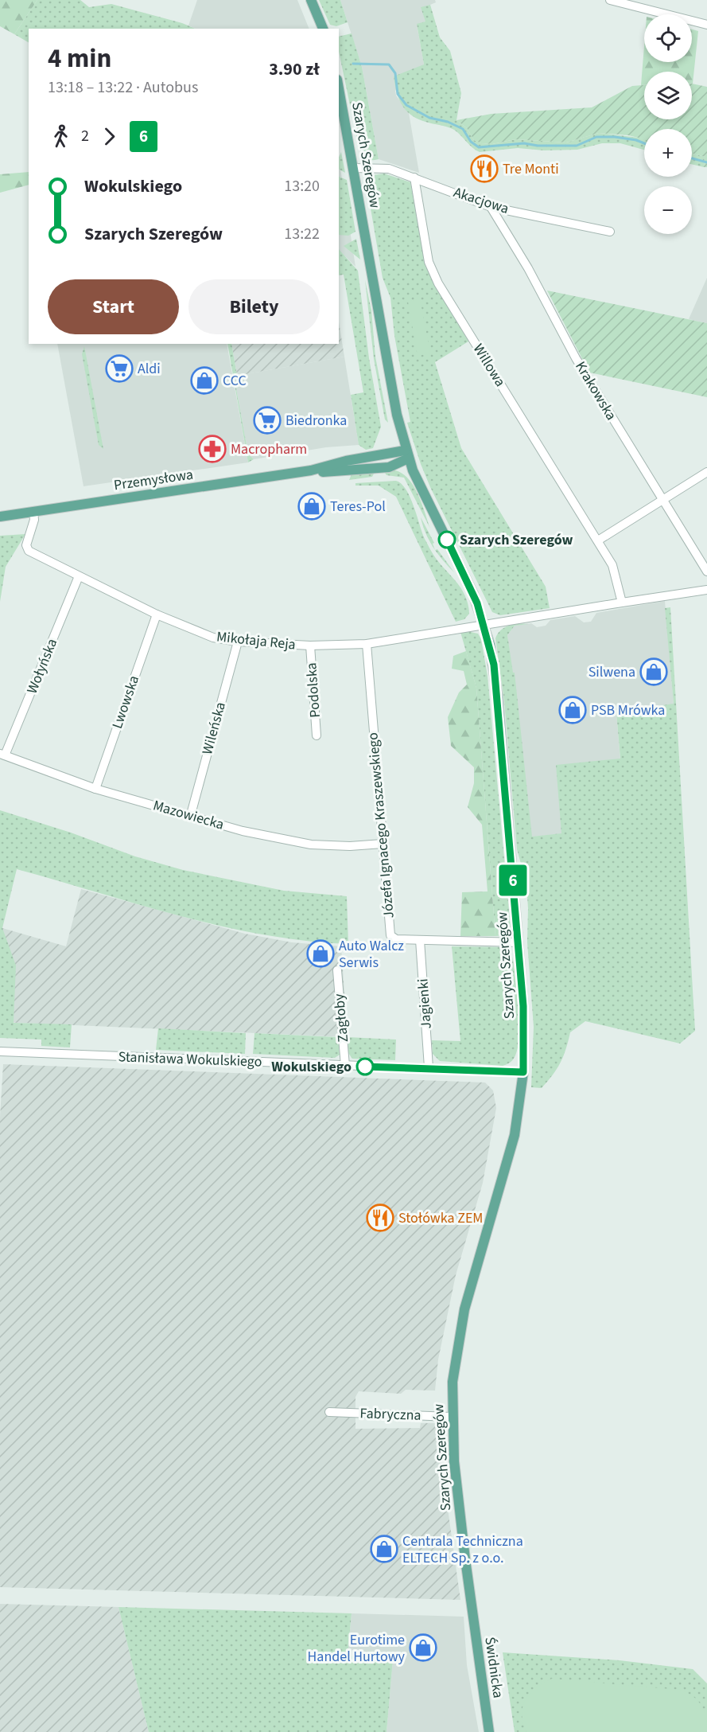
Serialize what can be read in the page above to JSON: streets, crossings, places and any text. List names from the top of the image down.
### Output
{
  "streets": {
    "main road": ["Szarych Szeregów", "Przemysłowa", "Świdnicka"],
    "street": [
      "Akacjowa",
      "Willowa",
      "Krakowska",
      "Mikołaja Reja",
      "Wołyńska",
      "Podolska",
      "Lwowska",
      "Wileńska",
      "Mazowiecka",
      "Józefa Ignacego Kraszewskiego",
      "Jagienki",
      "Zagłoby",
      "Stanisława Wokulskiego",
      "Fabryczna"
    ]
  },
  "crossings": [
    ["Szarych Szeregów", "Akacjowa"],
    ["Szarych Szeregów", "Przemysłowa"],
    ["Szarych Szeregów", "Mikołaja Reja"],
    ["Szarych Szeregów", "Józefa Ignacego Kraszewskiego"],
    ["Szarych Szeregów", "Stanisława Wokulskiego"],
    ["Szarych Szeregów", "Fabryczna"],
    ["Szarych Szeregów", "Świdnicka"],
    ["Akacjowa", "Willowa"],
    ["Akacjowa", "Krakowska"],
    ["Przemysłowa", "Mikołaja Reja"],
    ["Mikołaja Reja", "Wołyńska"],
    ["Mikołaja Reja", "Podolska"],
    ["Mikołaja Reja", "Lwowska"],
    ["Mikołaja Reja", "Wileńska"],
    ["Mikołaja Reja", "Józefa Ignacego Kraszewskiego"],
    ["Wołyńska", "Mazowiecka"],
    ["Lwowska", "Mazowiecka"],
    ["Wileńska", "Mazowiecka"],
    ["Mazowiecka", "Józefa Ignacego Kraszewskiego"],
    ["Józefa Ignacego Kraszewskiego", "Jagienki"],
    ["Jagienki", "Stanisława Wokulskiego"],
    ["Zagłoby", "Stanisława Wokulskiego"]
  ],
  "places": {
    "restaurant": ["Tre Monti", "Stołówka ZEM"],
    "supermarket": ["Aldi", "Biedronka"],
    "shop": [
      "CCC",
      "Teres-Pol",
      "Silwena",
      "PSB Mrówka",
      "Auto Walcz Serwis",
      "Centrala Techniczna ELTECH Sp. z o.o.",
      "Eurotime Handel Hurtowy"
    ],
    "pharmacy": ["Macropharm"],
    "other": ["Szarych Szeregów", "Wokulskiego"]
  },
  "lines": ["bus line 6"],
  "page": {
    "on_map": "6",
    "map_buttons": ["+", "−"],
    "heading": ["4 min", "13:18 – 13:22 · Autobus", "3.90 zł"],
    "legs": ["2", "6"],
    "list": [
      {
        "name": "Wokulskiego",
        "value": "13:20"
      },
      {
        "name": "Szarych Szeregów",
        "value": "13:22"
      }
    ],
    "buttons": ["Start", "Bilety"]
  }
}
